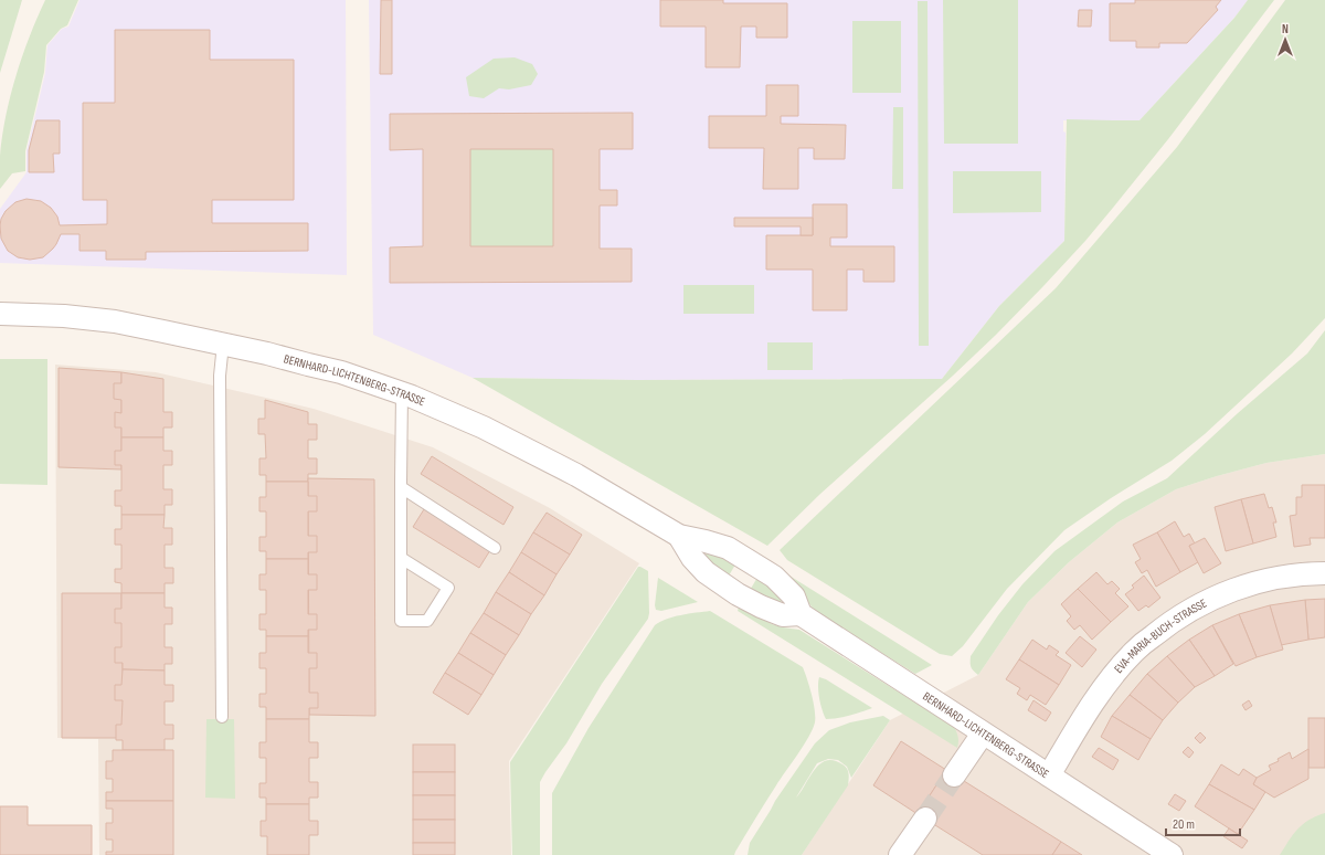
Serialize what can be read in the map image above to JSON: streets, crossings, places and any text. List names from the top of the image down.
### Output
{
  "streets": {
    "street": ["BERNHARD-LICHTENBERG-STRASSE", "EVA-MARIA-BUCH-STRASSE"]
  },
  "crossings": [
    ["BERNHARD-LICHTENBERG-STRASSE", "EVA-MARIA-BUCH-STRASSE"]
  ],
  "scale_bar": "20 m",
  "north": "top"
}
